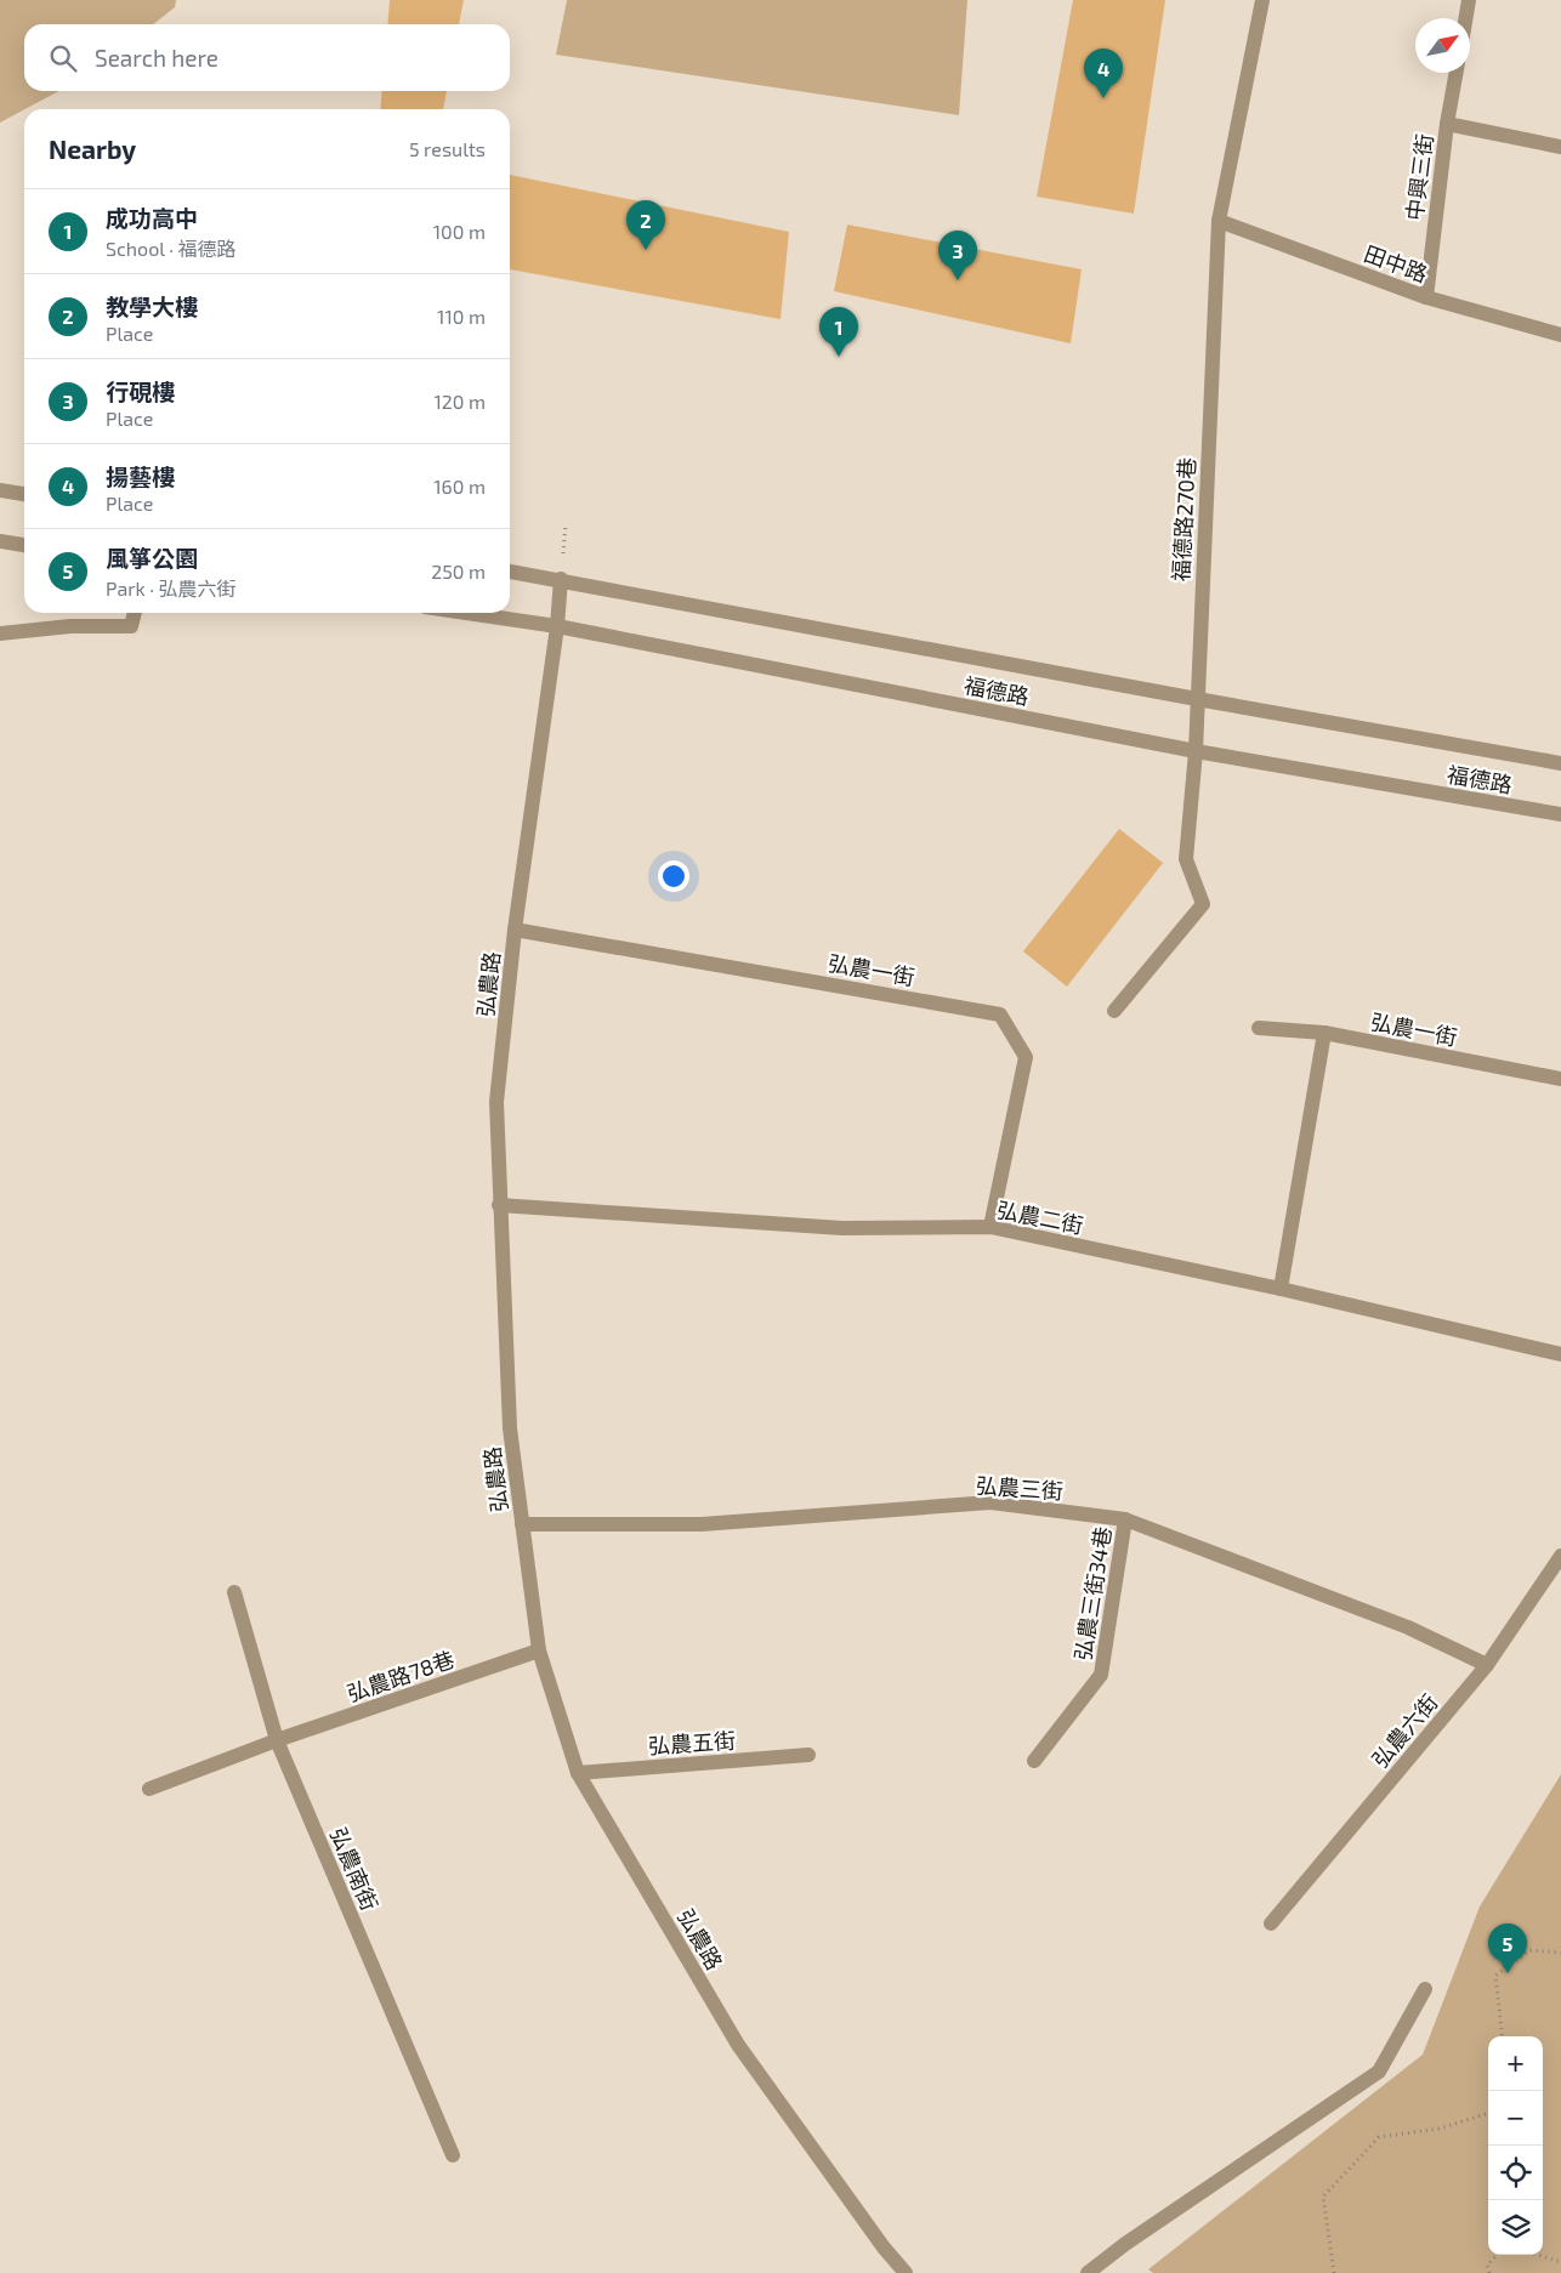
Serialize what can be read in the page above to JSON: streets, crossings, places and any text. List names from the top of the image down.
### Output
{
  "streets": {
    "street": [
      "中興三街",
      "田中路",
      "福德路270巷",
      "福德路",
      "弘農一街",
      "弘農路",
      "弘農二街",
      "弘農三街",
      "弘農三街34巷",
      "弘農路78巷",
      "弘農六街",
      "弘農五街",
      "弘農南街"
    ]
  },
  "crossings": [
    ["中興三街", "田中路"],
    ["田中路", "福德路270巷"],
    ["福德路270巷", "福德路"],
    ["福德路", "弘農路"],
    ["弘農一街", "弘農路"],
    ["弘農一街", "弘農二街"],
    ["弘農路", "弘農二街"],
    ["弘農路", "弘農三街"],
    ["弘農路", "弘農路78巷"],
    ["弘農路", "弘農五街"],
    ["弘農三街", "弘農三街34巷"],
    ["弘農三街", "弘農六街"],
    ["弘農路78巷", "弘農南街"]
  ],
  "north": "top right",
  "page": {
    "search": "Search here",
    "pins": [
      "4",
      "2",
      "3",
      "1",
      "5"
    ],
    "heading": ["Nearby", "5 results"],
    "list": [
      {
        "mark": "1",
        "name": "成功高中",
        "note": "School · 福德路",
        "value": "100 m"
      },
      {
        "mark": "2",
        "name": "教學大樓",
        "note": "Place",
        "value": "110 m"
      },
      {
        "mark": "3",
        "name": "行硯樓",
        "note": "Place",
        "value": "120 m"
      },
      {
        "mark": "4",
        "name": "揚藝樓",
        "note": "Place",
        "value": "160 m"
      },
      {
        "mark": "5",
        "name": "風箏公園",
        "note": "Park · 弘農六街",
        "value": "250 m"
      }
    ],
    "map_buttons": ["+", "−"]
  }
}
